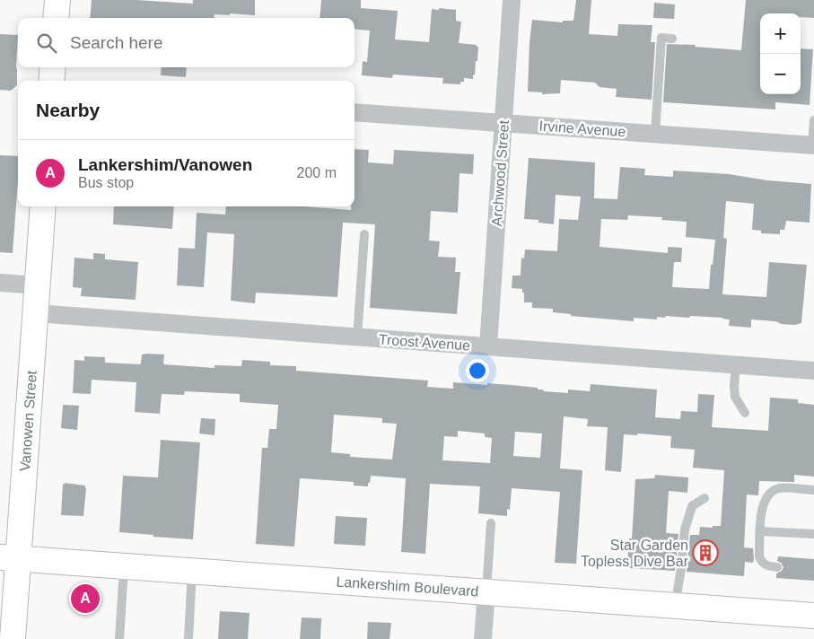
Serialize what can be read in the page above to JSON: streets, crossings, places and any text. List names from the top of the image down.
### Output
{
  "streets": {
    "main road": ["Vanowen Street", "Lankershim Boulevard"],
    "street": ["Irvine Avenue", "Archwood Street", "Troost Avenue"]
  },
  "crossings": [
    ["Irvine Avenue", "Archwood Street"],
    ["Archwood Street", "Troost Avenue"],
    ["Troost Avenue", "Vanowen Street"],
    ["Vanowen Street", "Lankershim Boulevard"]
  ],
  "places": {
    "building": ["Star Garden Topless Dive Bar"]
  },
  "page": {
    "map_buttons": ["+", "−"],
    "search": "Search here",
    "heading": "Nearby",
    "list": [
      {
        "mark": "A",
        "name": "Lankershim/Vanowen",
        "note": "Bus stop",
        "value": "200 m"
      }
    ],
    "pins": "A"
  }
}
